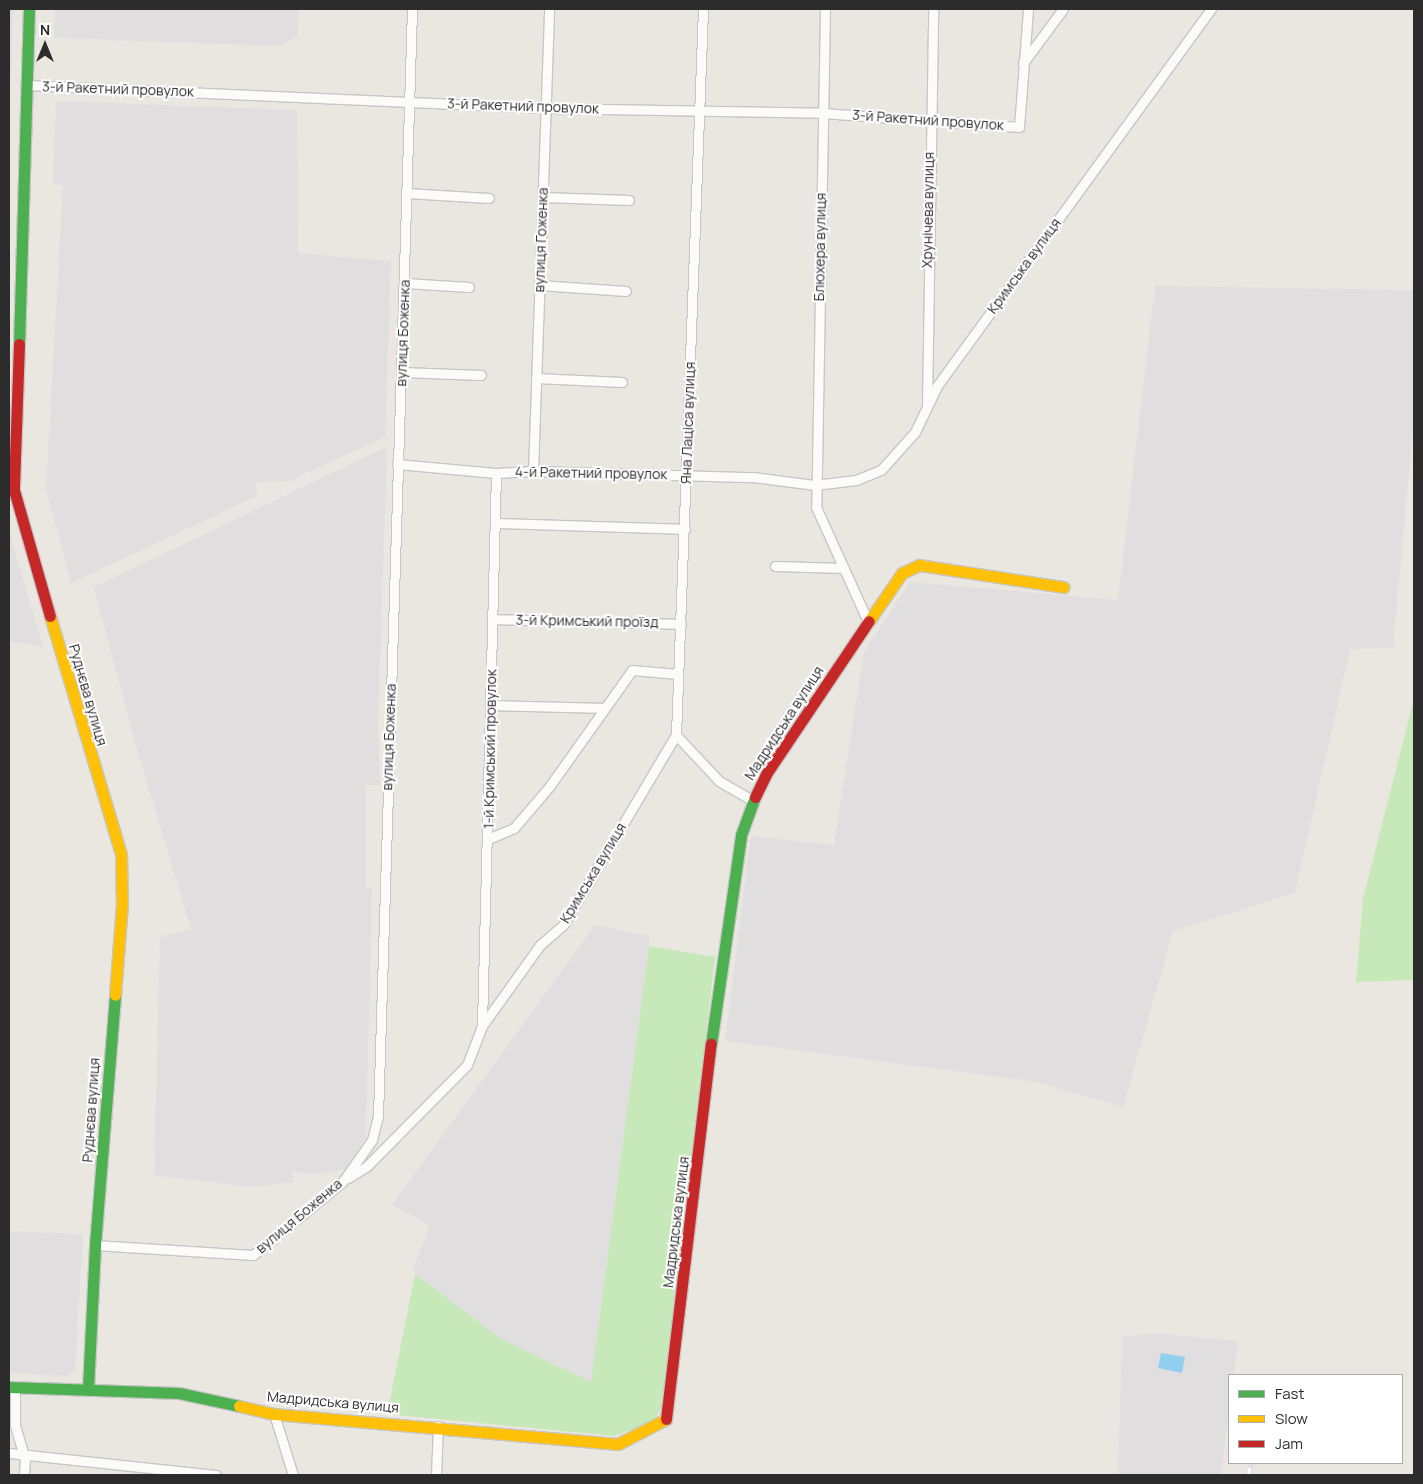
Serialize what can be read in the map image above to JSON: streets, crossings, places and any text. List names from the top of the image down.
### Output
{
  "streets": {
    "street": [
      "3-й Ракетний провулок",
      "Хрунічева вулиця",
      "вулиця Гоженка",
      "Блюхера вулиця",
      "Кримська вулиця",
      "вулиця Боженка",
      "Яна Лаціса вулиця",
      "4-й Ракетний провулок",
      "3-й Кримський проїзд",
      "Руднєва вулиця",
      "Мадридська вулиця",
      "1-й Кримський провулок"
    ]
  },
  "crossings": [
    ["3-й Ракетний провулок", "Хрунічева вулиця"],
    ["3-й Ракетний провулок", "вулиця Гоженка"],
    ["3-й Ракетний провулок", "Блюхера вулиця"],
    ["3-й Ракетний провулок", "вулиця Боженка"],
    ["3-й Ракетний провулок", "Яна Лаціса вулиця"],
    ["3-й Ракетний провулок", "Руднєва вулиця"],
    ["Хрунічева вулиця", "Кримська вулиця"],
    ["вулиця Гоженка", "4-й Ракетний провулок"],
    ["Блюхера вулиця", "Кримська вулиця"],
    ["Блюхера вулиця", "4-й Ракетний провулок"],
    ["Блюхера вулиця", "Мадридська вулиця"],
    ["Кримська вулиця", "вулиця Боженка"],
    ["Кримська вулиця", "Яна Лаціса вулиця"],
    ["Кримська вулиця", "4-й Ракетний провулок"],
    ["Кримська вулиця", "1-й Кримський провулок"],
    ["вулиця Боженка", "4-й Ракетний провулок"],
    ["вулиця Боженка", "Руднєва вулиця"],
    ["Яна Лаціса вулиця", "4-й Ракетний провулок"],
    ["Яна Лаціса вулиця", "3-й Кримський проїзд"],
    ["4-й Ракетний провулок", "1-й Кримський провулок"],
    ["3-й Кримський проїзд", "1-й Кримський провулок"],
    ["Руднєва вулиця", "Мадридська вулиця"]
  ],
  "legend": ["Fast", "Slow", "Jam"],
  "north": "top"
}
